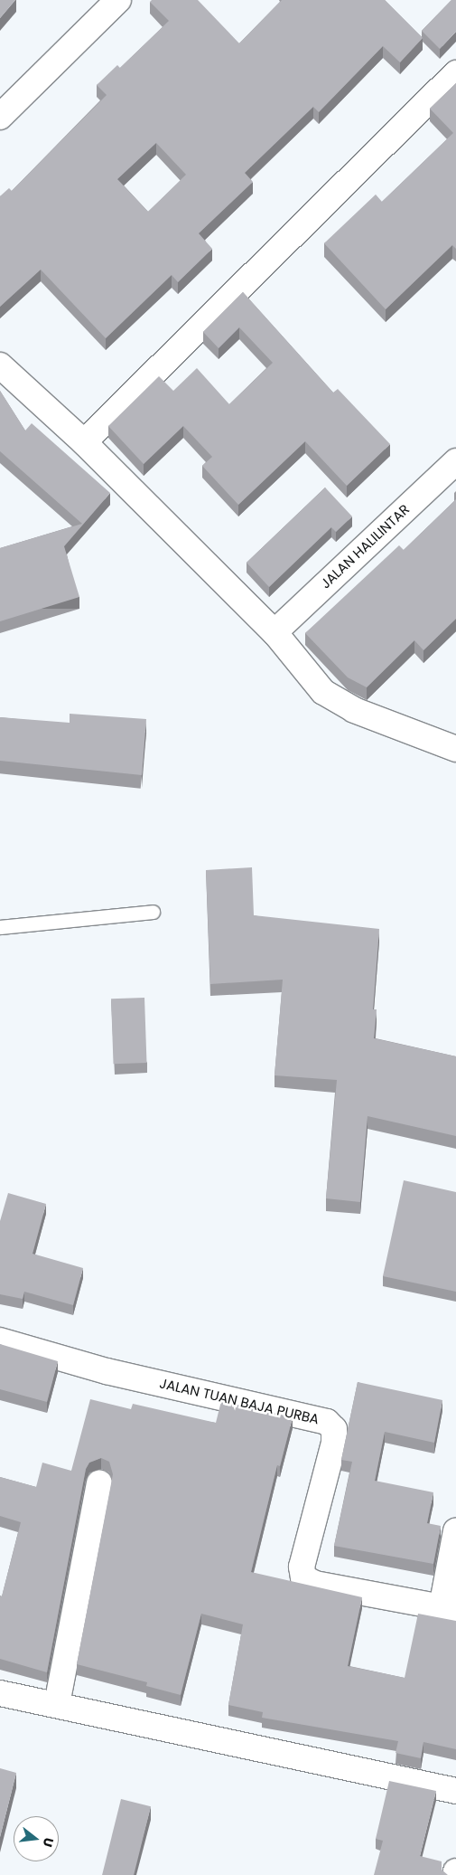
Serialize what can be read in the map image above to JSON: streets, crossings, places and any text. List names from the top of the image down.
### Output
{
  "streets": {
    "street": ["JALAN HALILINTAR", "JALAN TUAN BAJA PURBA"]
  },
  "north": "right"
}
